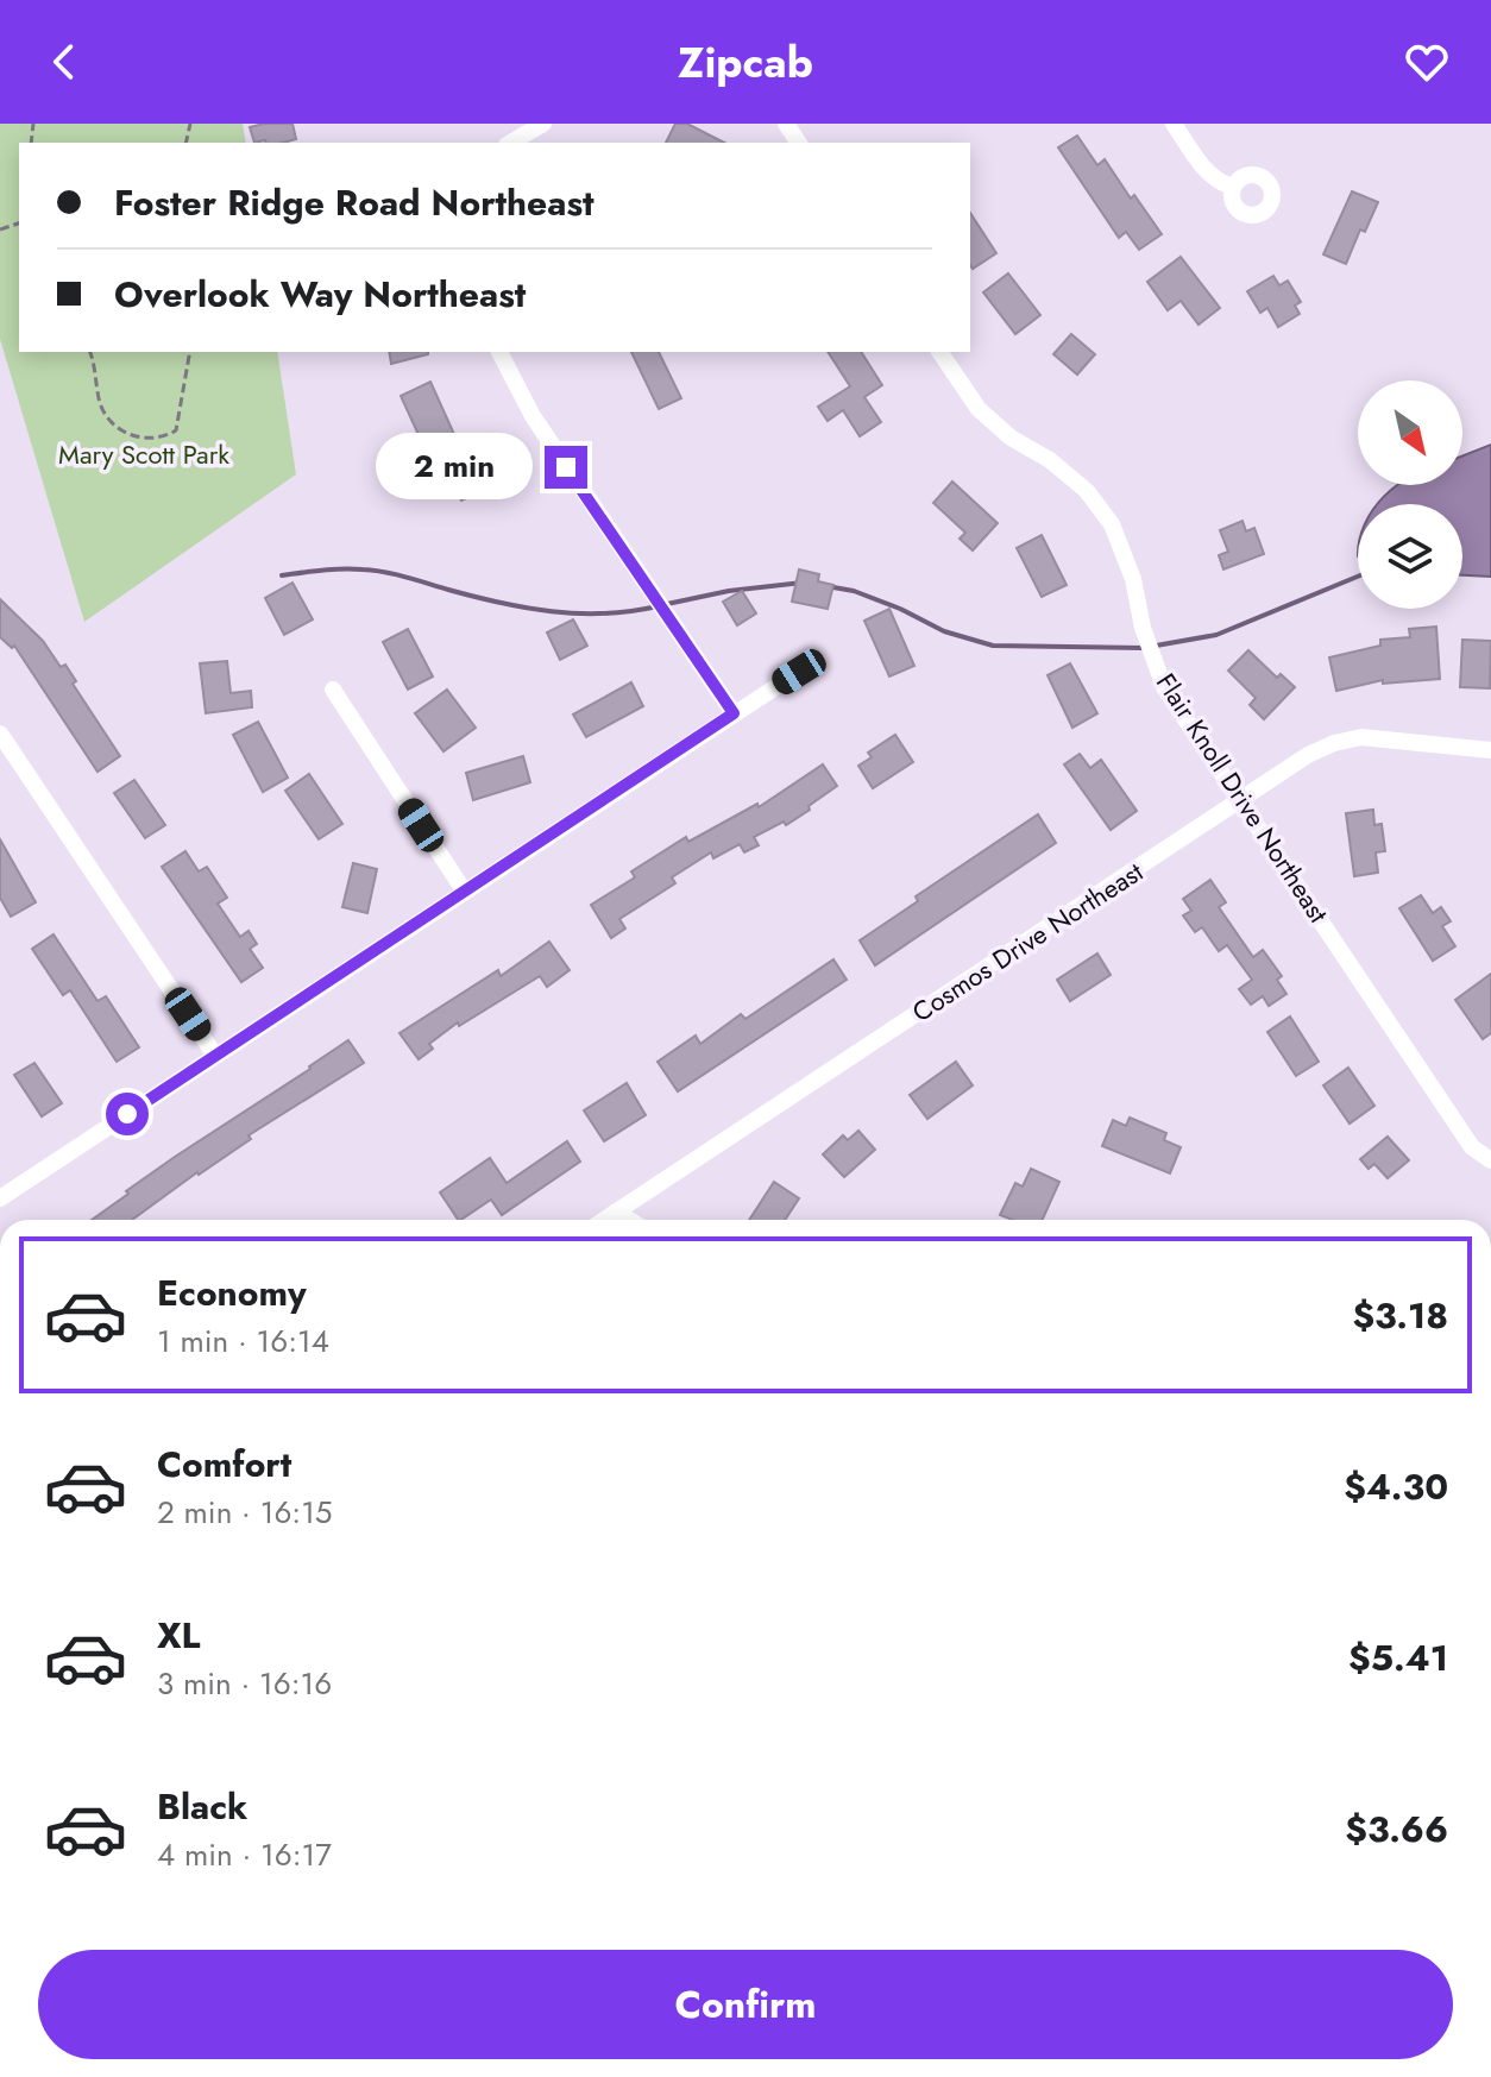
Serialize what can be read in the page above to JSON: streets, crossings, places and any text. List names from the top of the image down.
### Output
{
  "streets": {
    "street": ["Flair Knoll Drive Northeast", "Cosmos Drive Northeast"]
  },
  "crossings": [
    ["Flair Knoll Drive Northeast", "Cosmos Drive Northeast"]
  ],
  "parks": ["Mary Scott Park"],
  "north": "bottom right",
  "page": {
    "header": "Zipcab",
    "banner": ["Foster Ridge Road Northeast", "Overlook Way Northeast"],
    "bubble": "2 min",
    "list": [
      {
        "name": "Economy",
        "note": "1 min · 16:14",
        "value": "$3.18"
      },
      {
        "name": "Comfort",
        "note": "2 min · 16:15",
        "value": "$4.30"
      },
      {
        "name": "XL",
        "note": "3 min · 16:16",
        "value": "$5.41"
      },
      {
        "name": "Black",
        "note": "4 min · 16:17",
        "value": "$3.66"
      }
    ],
    "buttons": "Confirm"
  }
}
